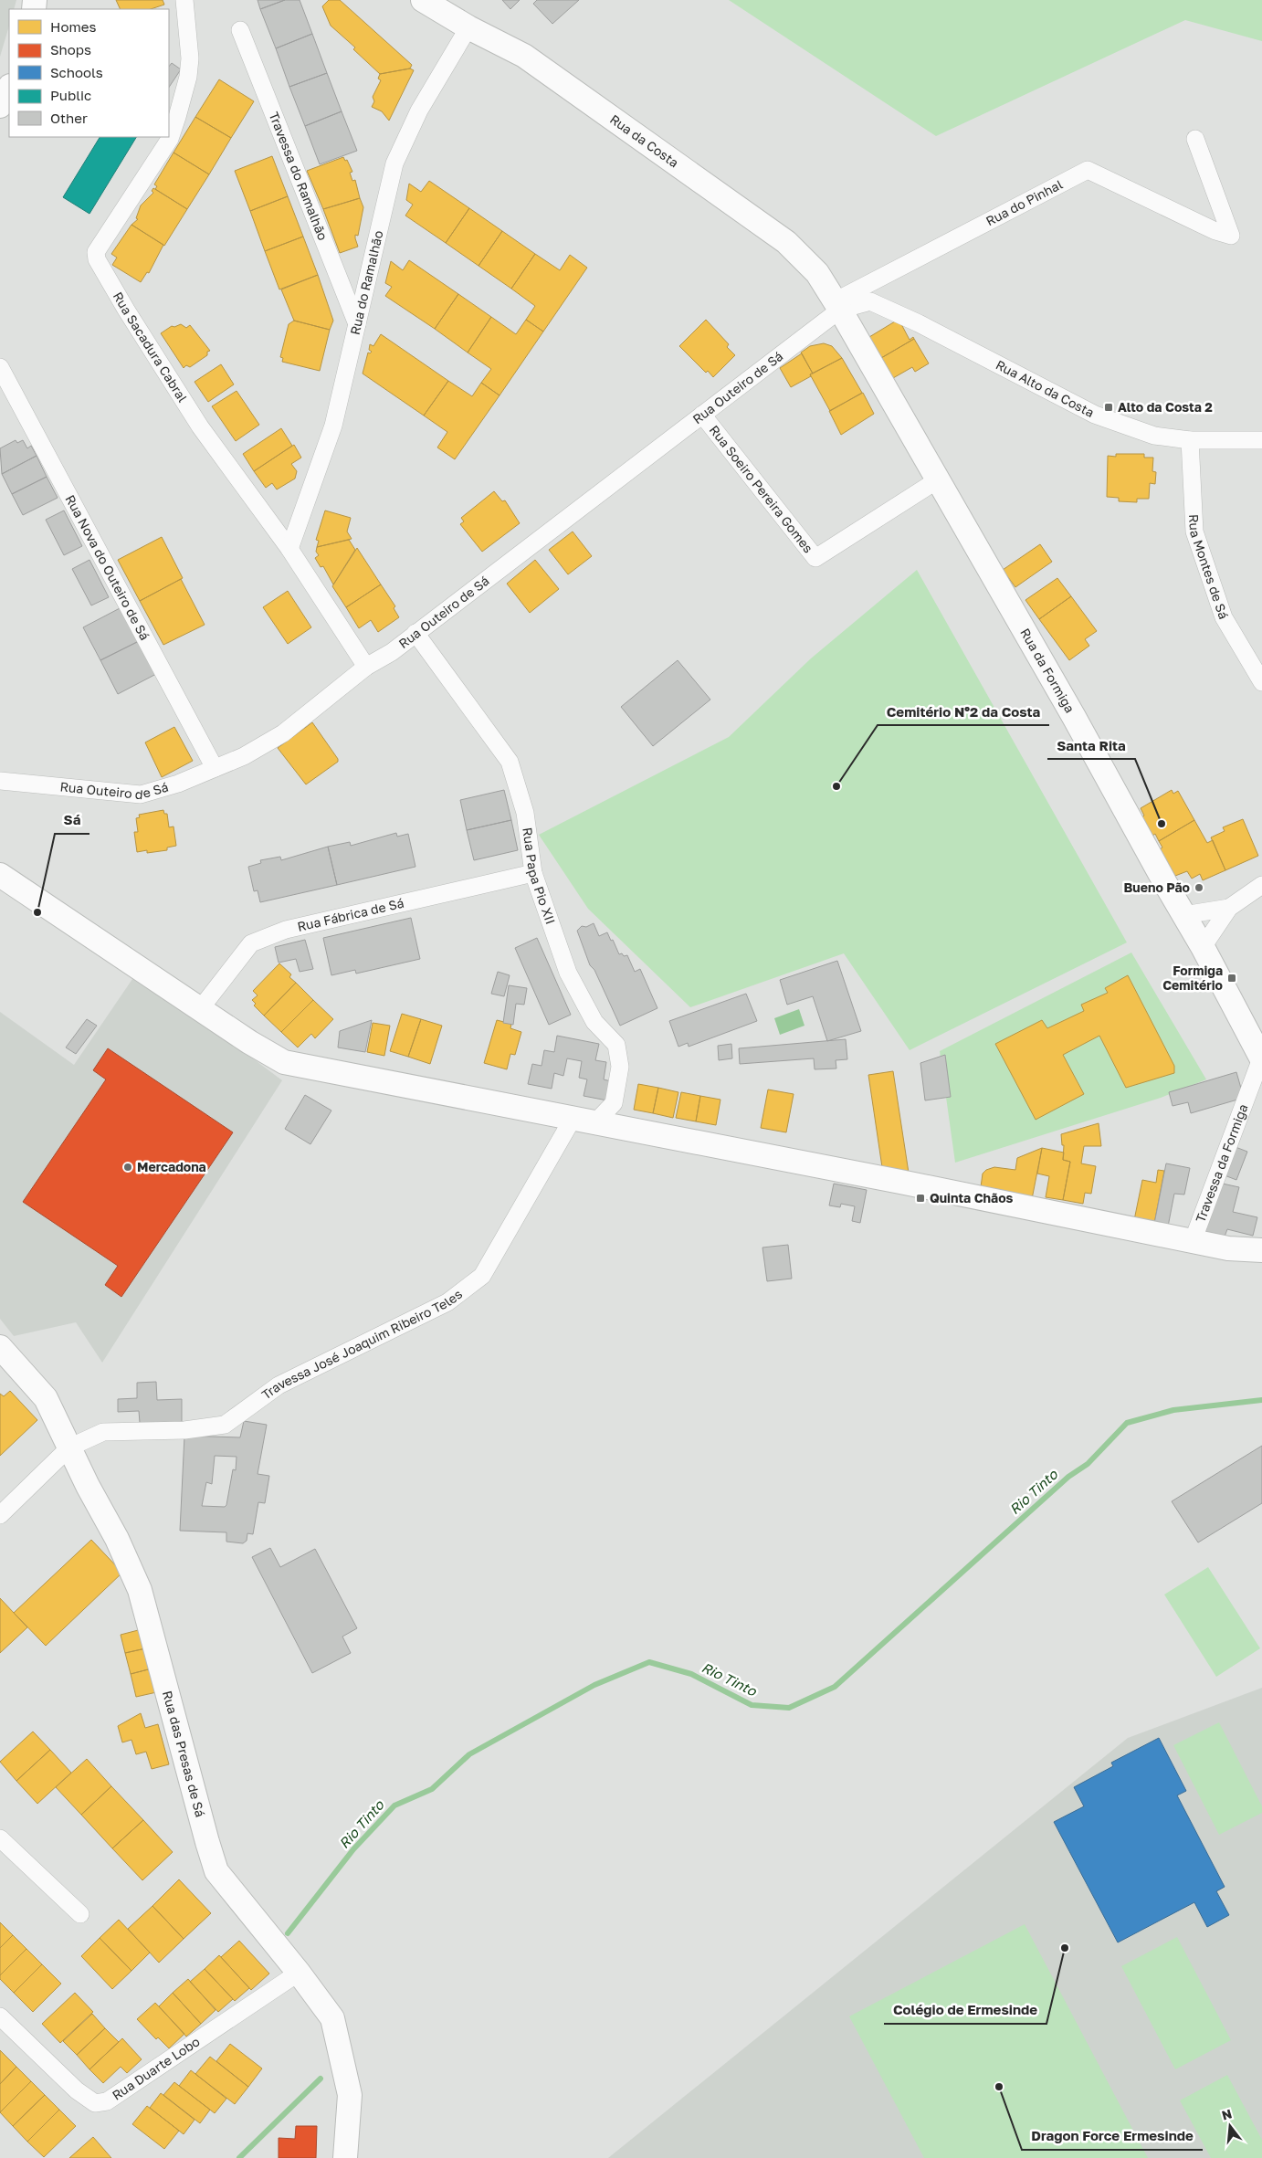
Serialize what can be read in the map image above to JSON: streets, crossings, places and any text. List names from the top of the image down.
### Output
{
  "streets": {
    "street": [
      "Rua da Costa",
      "Travessa do Ramalhão",
      "Rua do Pinhal",
      "Rua do Ramalhão",
      "Rua Sacadura Cabral",
      "Rua Outeiro de Sá",
      "Rua Alto da Costa",
      "Rua Soeiro Pereira Gomes",
      "Rua Montes de Sá",
      "Rua Nova do Outeiro de Sá",
      "Rua da Formiga",
      "Rua Papa Pio XII",
      "Rua Fábrica de Sá",
      "Travessa da Formiga",
      "Travessa José Joaquim Ribeiro Teles",
      "Rua das Presas de Sá",
      "Rua Duarte Lobo"
    ]
  },
  "crossings": [
    ["Rua da Costa", "Rua do Pinhal"],
    ["Rua da Costa", "Rua do Ramalhão"],
    ["Rua da Costa", "Rua Outeiro de Sá"],
    ["Rua da Costa", "Rua Alto da Costa"],
    ["Rua da Costa", "Rua da Formiga"],
    ["Travessa do Ramalhão", "Rua do Ramalhão"],
    ["Rua do Pinhal", "Rua Outeiro de Sá"],
    ["Rua do Pinhal", "Rua Alto da Costa"],
    ["Rua do Pinhal", "Rua da Formiga"],
    ["Rua do Ramalhão", "Rua Sacadura Cabral"],
    ["Rua Sacadura Cabral", "Rua Outeiro de Sá"],
    ["Rua Outeiro de Sá", "Rua Alto da Costa"],
    ["Rua Outeiro de Sá", "Rua Soeiro Pereira Gomes"],
    ["Rua Outeiro de Sá", "Rua Nova do Outeiro de Sá"],
    ["Rua Outeiro de Sá", "Rua da Formiga"],
    ["Rua Outeiro de Sá", "Rua Papa Pio XII"],
    ["Rua Alto da Costa", "Rua Montes de Sá"],
    ["Rua Alto da Costa", "Rua da Formiga"],
    ["Rua Soeiro Pereira Gomes", "Rua da Formiga"],
    ["Rua da Formiga", "Travessa da Formiga"],
    ["Rua Papa Pio XII", "Rua Fábrica de Sá"],
    ["Rua Papa Pio XII", "Travessa José Joaquim Ribeiro Teles"],
    ["Travessa José Joaquim Ribeiro Teles", "Rua das Presas de Sá"],
    ["Rua das Presas de Sá", "Rua Duarte Lobo"]
  ],
  "water": ["Rio Tinto"],
  "places": {
    "transit": ["Alto da Costa 2", "Formiga Cemitério", "Quinta Chãos"],
    "other": [
      "Cemitério Nº2 da Costa",
      "Santa Rita",
      "Bueno Pão",
      "Sá",
      "Mercadona",
      "Colégio de Ermesinde",
      "Dragon Force Ermesinde"
    ]
  },
  "legend": [
    "Homes",
    "Shops",
    "Schools",
    "Public",
    "Other"
  ],
  "north": "top"
}
